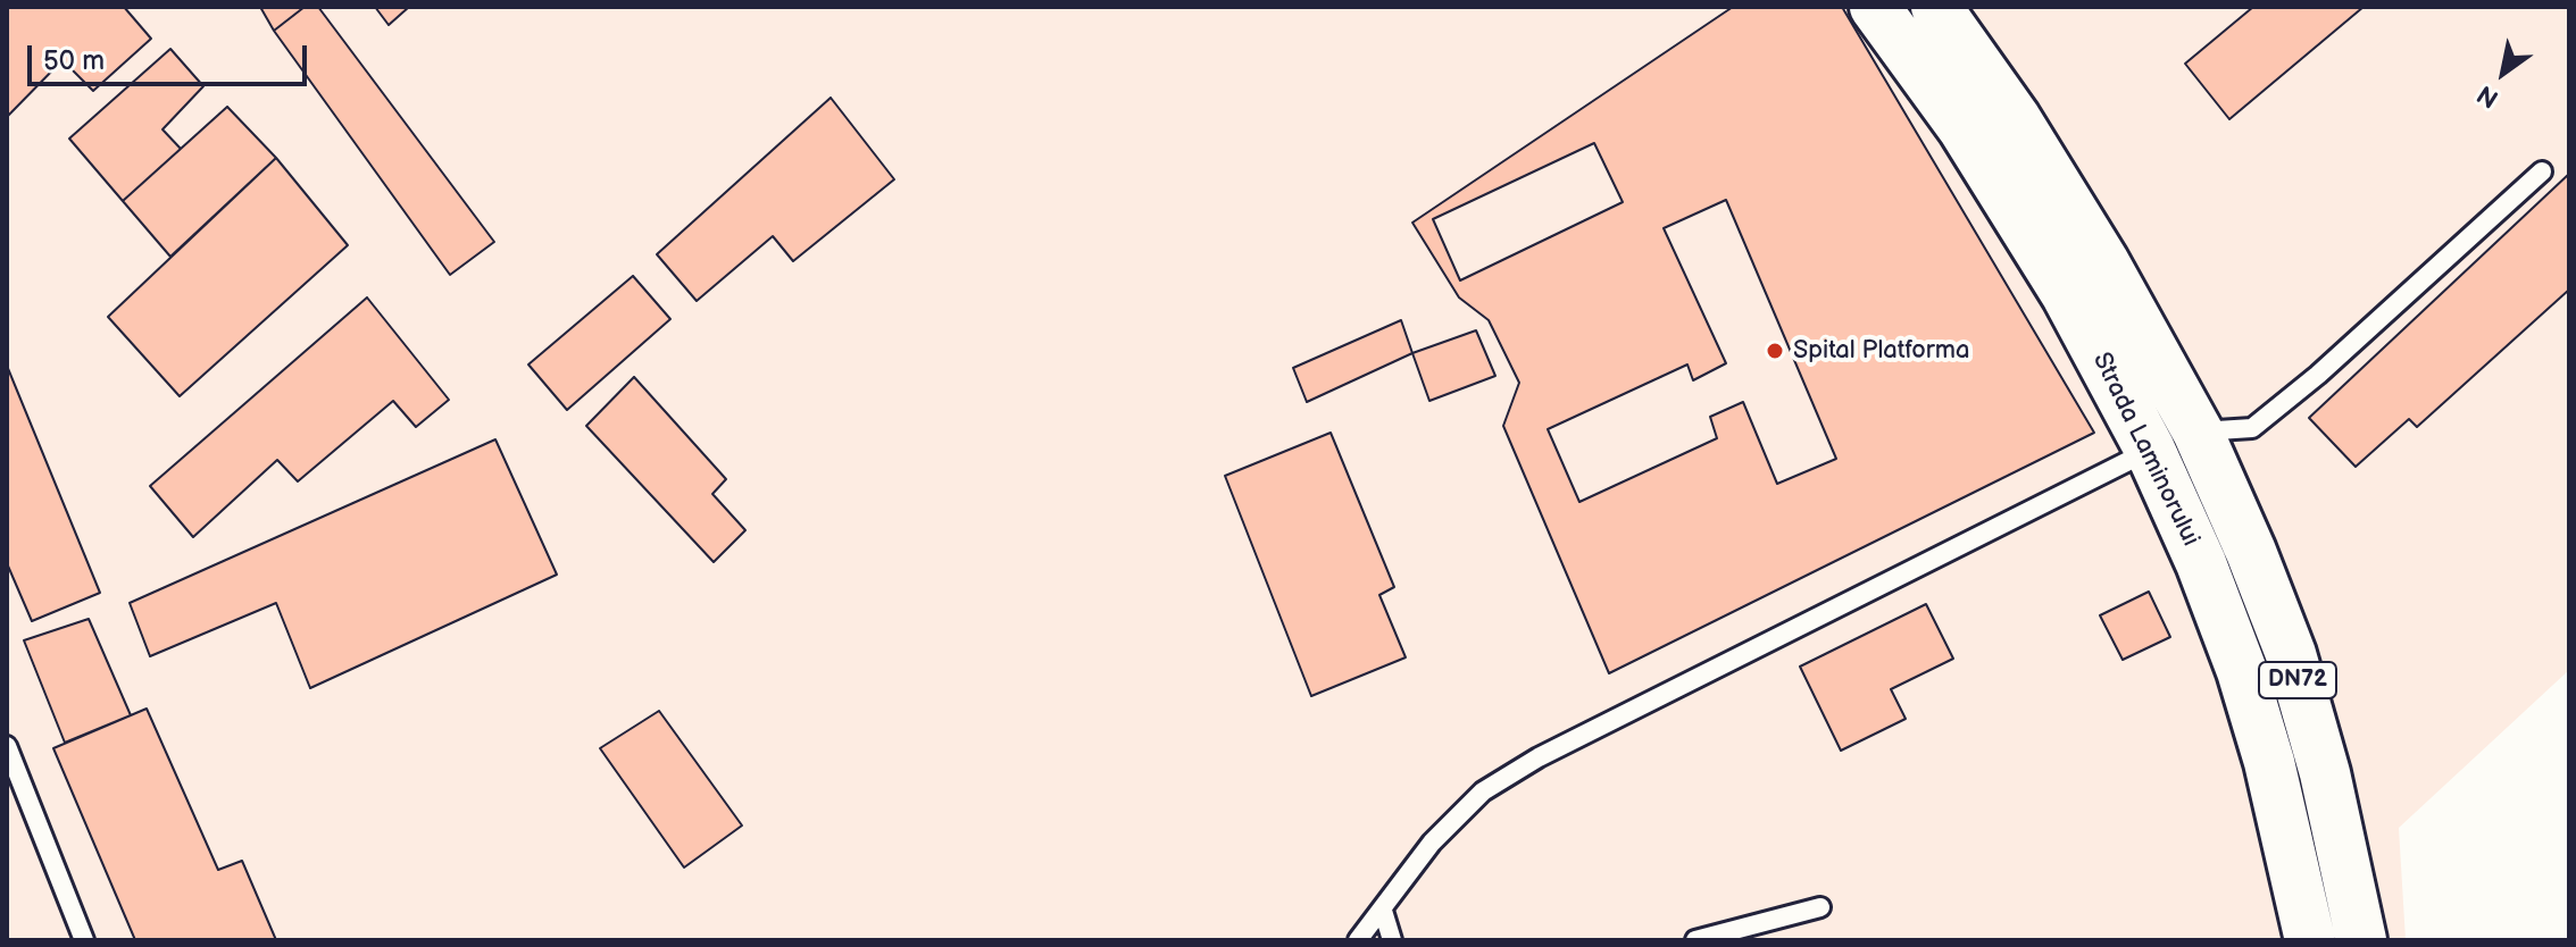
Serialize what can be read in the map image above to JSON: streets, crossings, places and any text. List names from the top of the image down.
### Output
{
  "streets": {
    "main road": ["Strada Laminorului", "DN72"]
  },
  "places": ["Spital Platforma"],
  "scale_bar": "50 m",
  "north": "bottom left"
}
